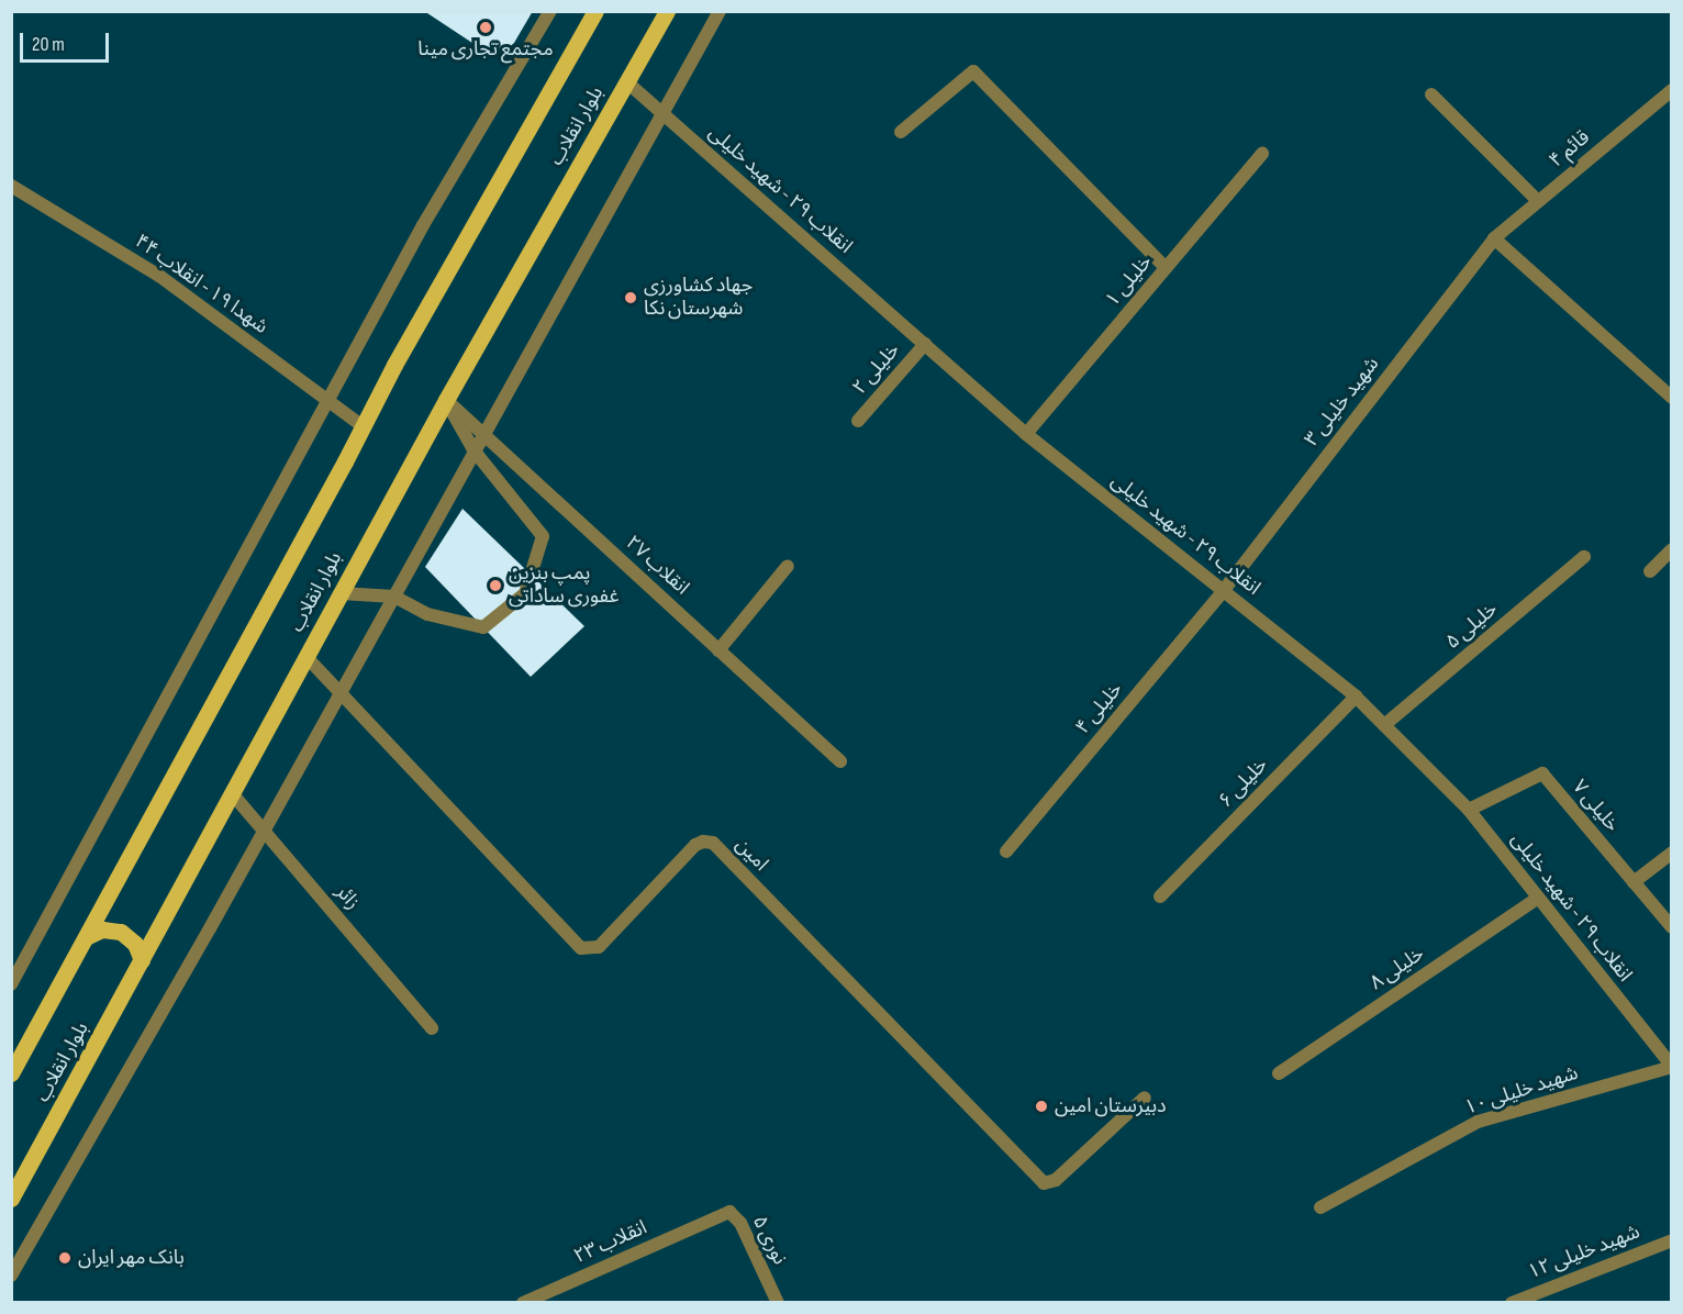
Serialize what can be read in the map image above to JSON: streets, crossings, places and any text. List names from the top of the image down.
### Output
{
  "streets": {
    "main road": ["بلوار انقلاب"],
    "street": [
      "قائم ۴",
      "انقلاب ۲۹ - شهید خلیلی",
      "خلیلی ۱",
      "شهدا ۱۹ - انقلاب ۴۴",
      "خلیلی ۲",
      "شهید خلیلی ۳",
      "انقلاب ۲۷",
      "خلیلی ۵",
      "خلیلی ۴",
      "خلیلی ۶",
      "خلیلی ۷",
      "امین",
      "زائر",
      "خلیلی ۸",
      "شهید خلیلی ۱۰",
      "نوری ۵",
      "انقلاب ۲۳",
      "شهید خلیلی ۱۲"
    ]
  },
  "crossings": [
    ["بلوار انقلاب", "انقلاب ۲۹ - شهید خلیلی"],
    ["بلوار انقلاب", "شهدا ۱۹ - انقلاب ۴۴"],
    ["بلوار انقلاب", "انقلاب ۲۷"],
    ["بلوار انقلاب", "امین"],
    ["بلوار انقلاب", "زائر"],
    ["قائم ۴", "شهید خلیلی ۳"],
    ["انقلاب ۲۹ - شهید خلیلی", "خلیلی ۱"],
    ["انقلاب ۲۹ - شهید خلیلی", "خلیلی ۲"],
    ["انقلاب ۲۹ - شهید خلیلی", "شهید خلیلی ۳"],
    ["انقلاب ۲۹ - شهید خلیلی", "خلیلی ۵"],
    ["انقلاب ۲۹ - شهید خلیلی", "خلیلی ۴"],
    ["انقلاب ۲۹ - شهید خلیلی", "خلیلی ۶"],
    ["انقلاب ۲۹ - شهید خلیلی", "خلیلی ۷"],
    ["انقلاب ۲۹ - شهید خلیلی", "خلیلی ۸"],
    ["انقلاب ۲۹ - شهید خلیلی", "شهید خلیلی ۱۰"],
    ["شهید خلیلی ۳", "خلیلی ۴"],
    ["نوری ۵", "انقلاب ۲۳"]
  ],
  "places": [
    "مجتمع تجاری مینا",
    "جهاد کشاورزی شهرستان نکا",
    "پمپ بنزین غفوری ساداتی",
    "دبیرستان امین",
    "بانک مهر ایران"
  ],
  "scale_bar": "20 m"
}
